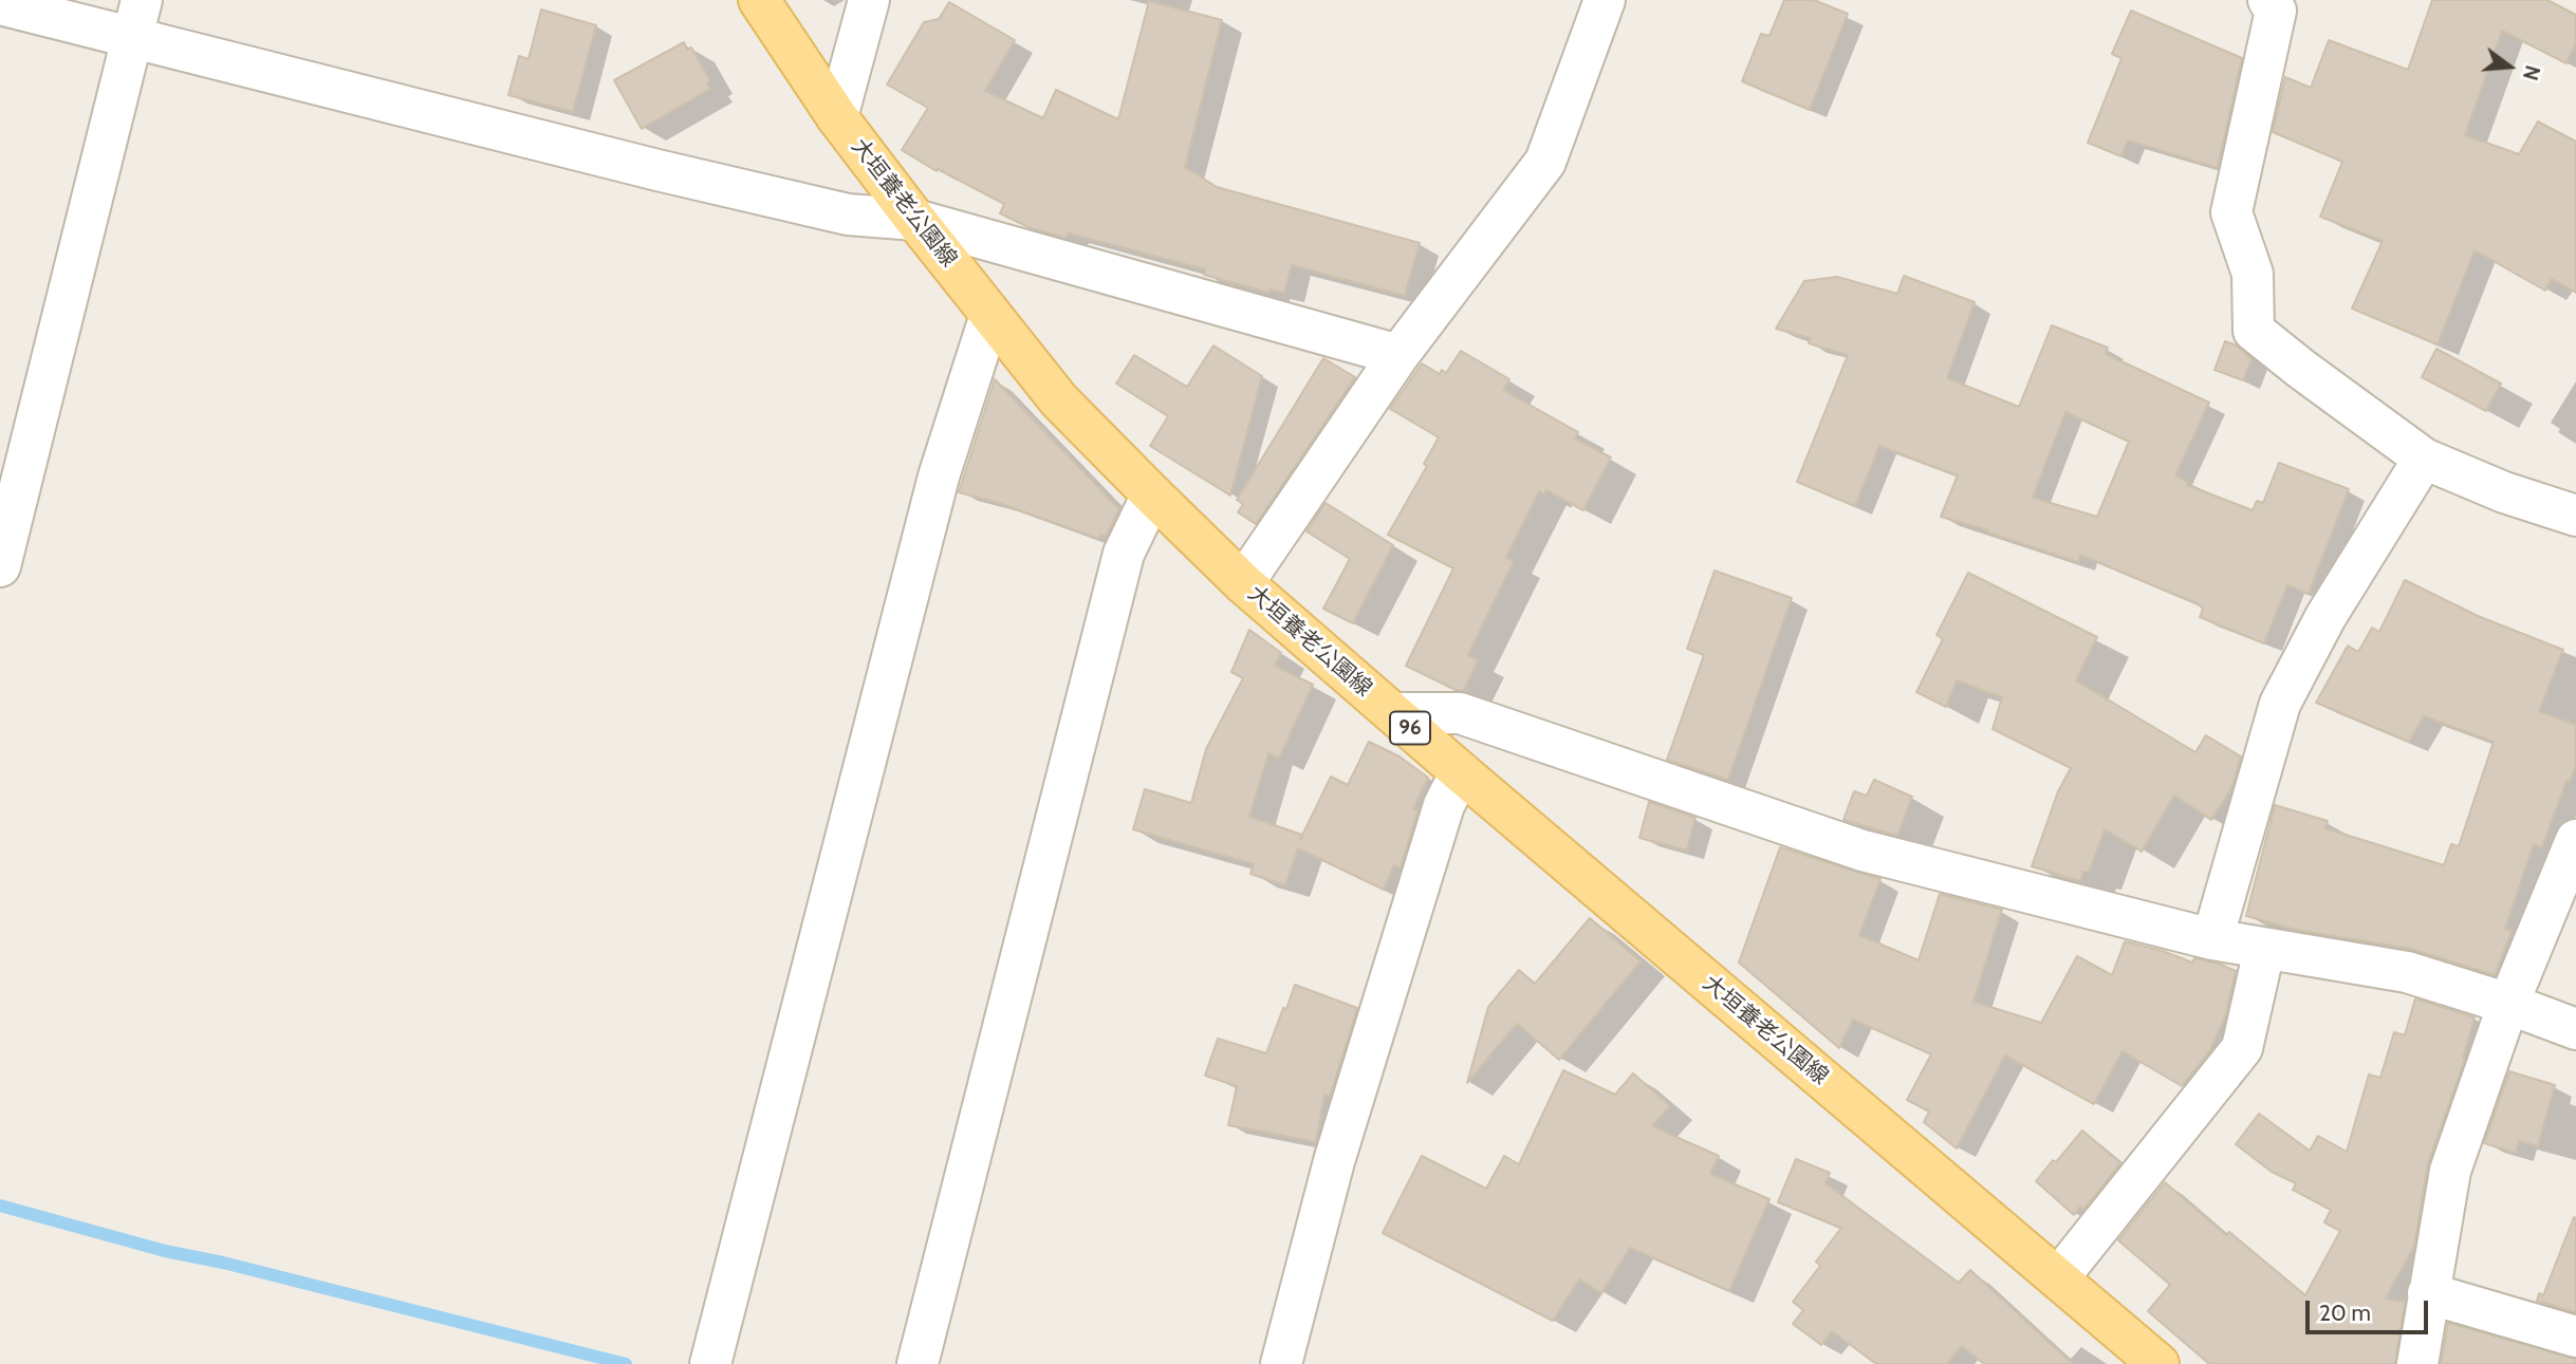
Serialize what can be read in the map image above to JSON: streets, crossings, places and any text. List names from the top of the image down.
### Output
{
  "streets": {
    "main road": ["大垣養老公園線", "96"]
  },
  "scale_bar": "20 m",
  "north": "right"
}
